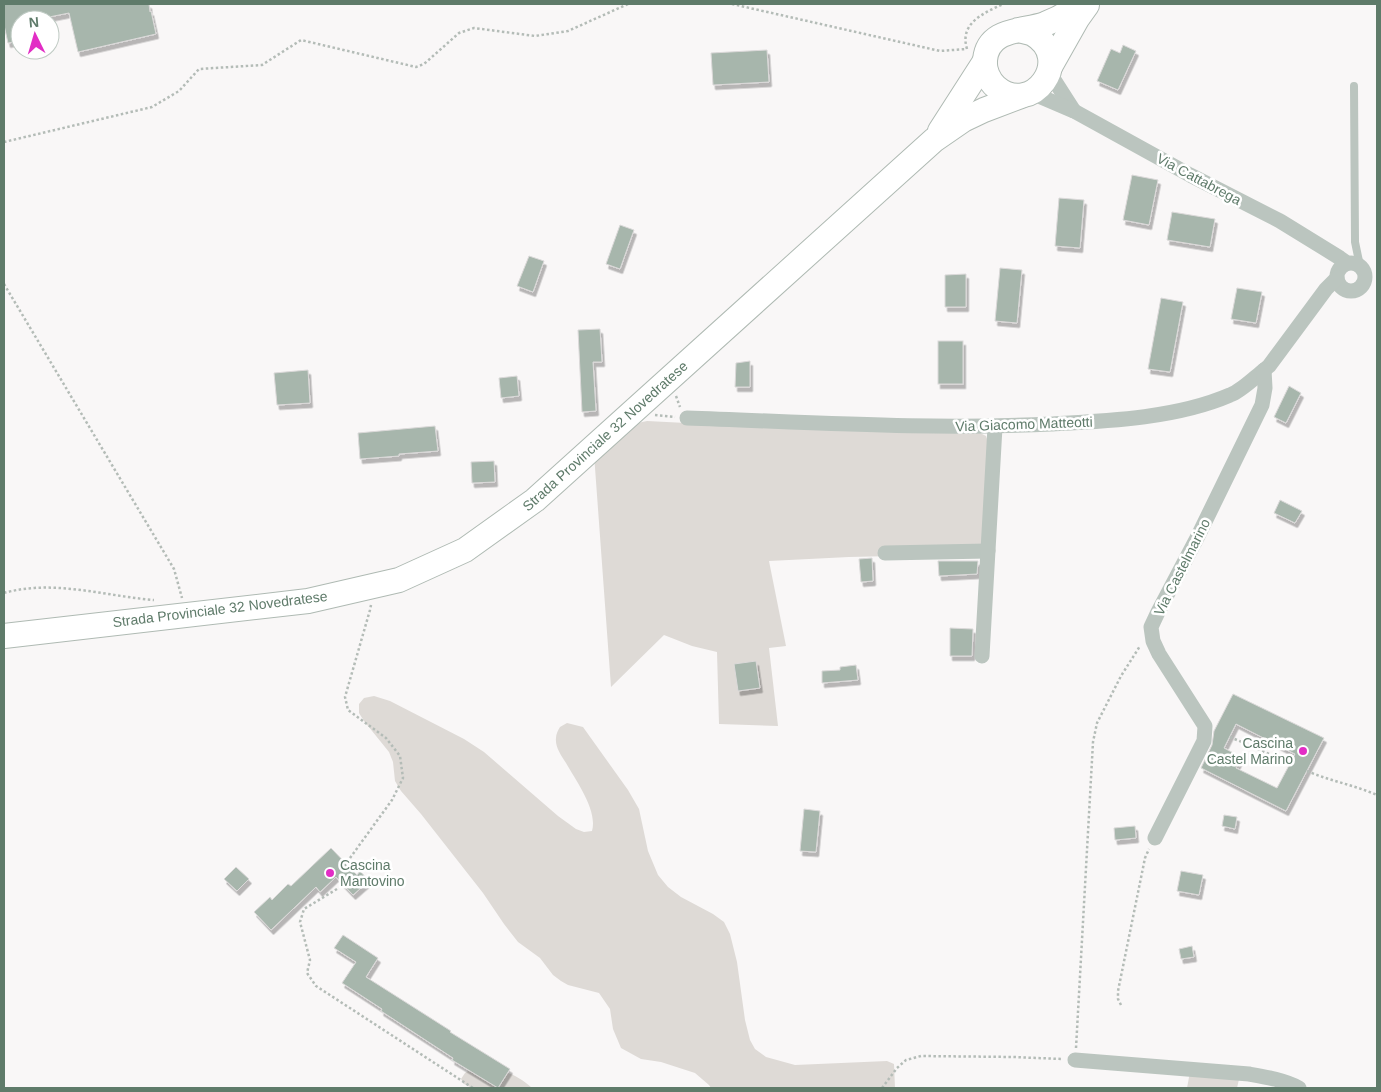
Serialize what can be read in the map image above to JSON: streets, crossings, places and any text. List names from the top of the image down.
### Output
{
  "streets": {
    "main road": ["Strada Provinciale 32 Novedratese"],
    "street": ["Via Cattabrega", "Via Giacomo Matteotti", "Via Castelmarino"]
  },
  "crossings": [
    ["Via Cattabrega", "Via Giacomo Matteotti"],
    ["Via Cattabrega", "Strada Provinciale 32 Novedratese"],
    ["Via Giacomo Matteotti", "Via Castelmarino"]
  ],
  "places": ["Cascina Castel Marino", "Cascina Mantovino"],
  "north": "top"
}
